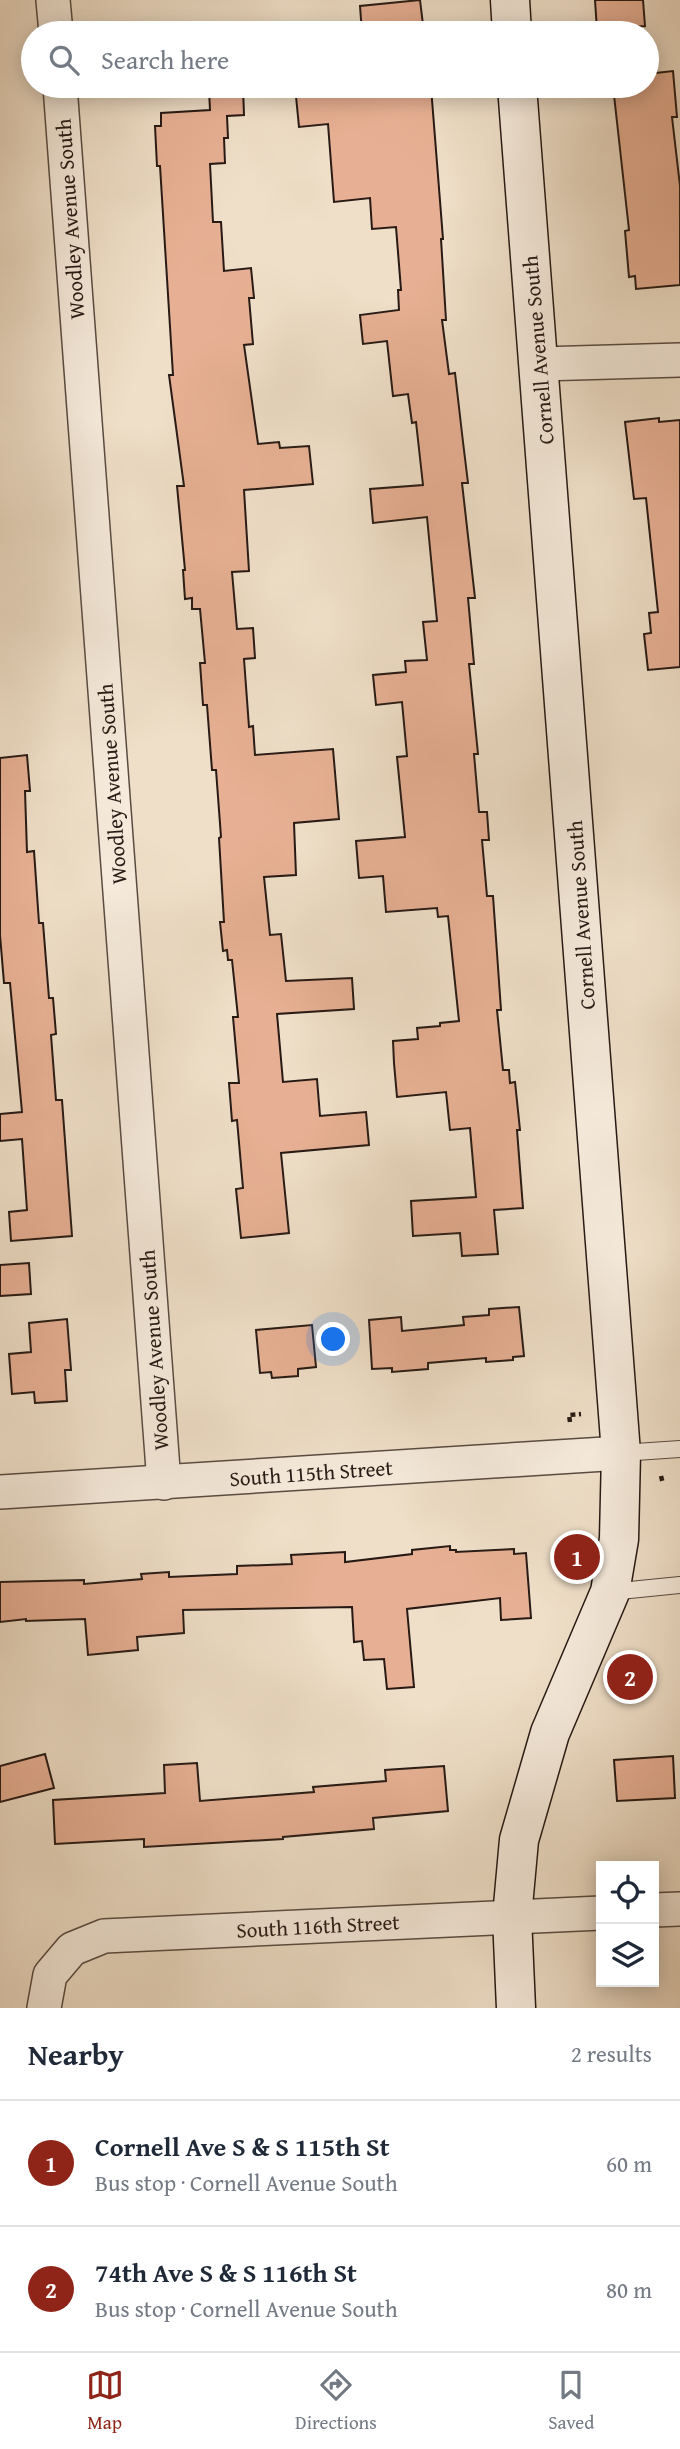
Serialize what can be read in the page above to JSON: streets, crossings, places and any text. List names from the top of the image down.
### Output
{
  "streets": {
    "street": [
      "Woodley Avenue South",
      "Cornell Avenue South",
      "South 115th Street",
      "South 116th Street"
    ]
  },
  "crossings": [
    ["Woodley Avenue South", "South 115th Street"],
    ["Cornell Avenue South", "South 115th Street"],
    ["Cornell Avenue South", "South 116th Street"]
  ],
  "page": {
    "search": "Search here",
    "pins": ["1", "2"],
    "heading": ["Nearby", "2 results"],
    "list": [
      {
        "mark": "1",
        "name": "Cornell Ave S & S 115th St",
        "note": "Bus stop · Cornell Avenue South",
        "value": "60 m"
      },
      {
        "mark": "2",
        "name": "74th Ave S & S 116th St",
        "note": "Bus stop · Cornell Avenue South",
        "value": "80 m"
      }
    ],
    "nav": ["Map", "Directions", "Saved"]
  }
}
